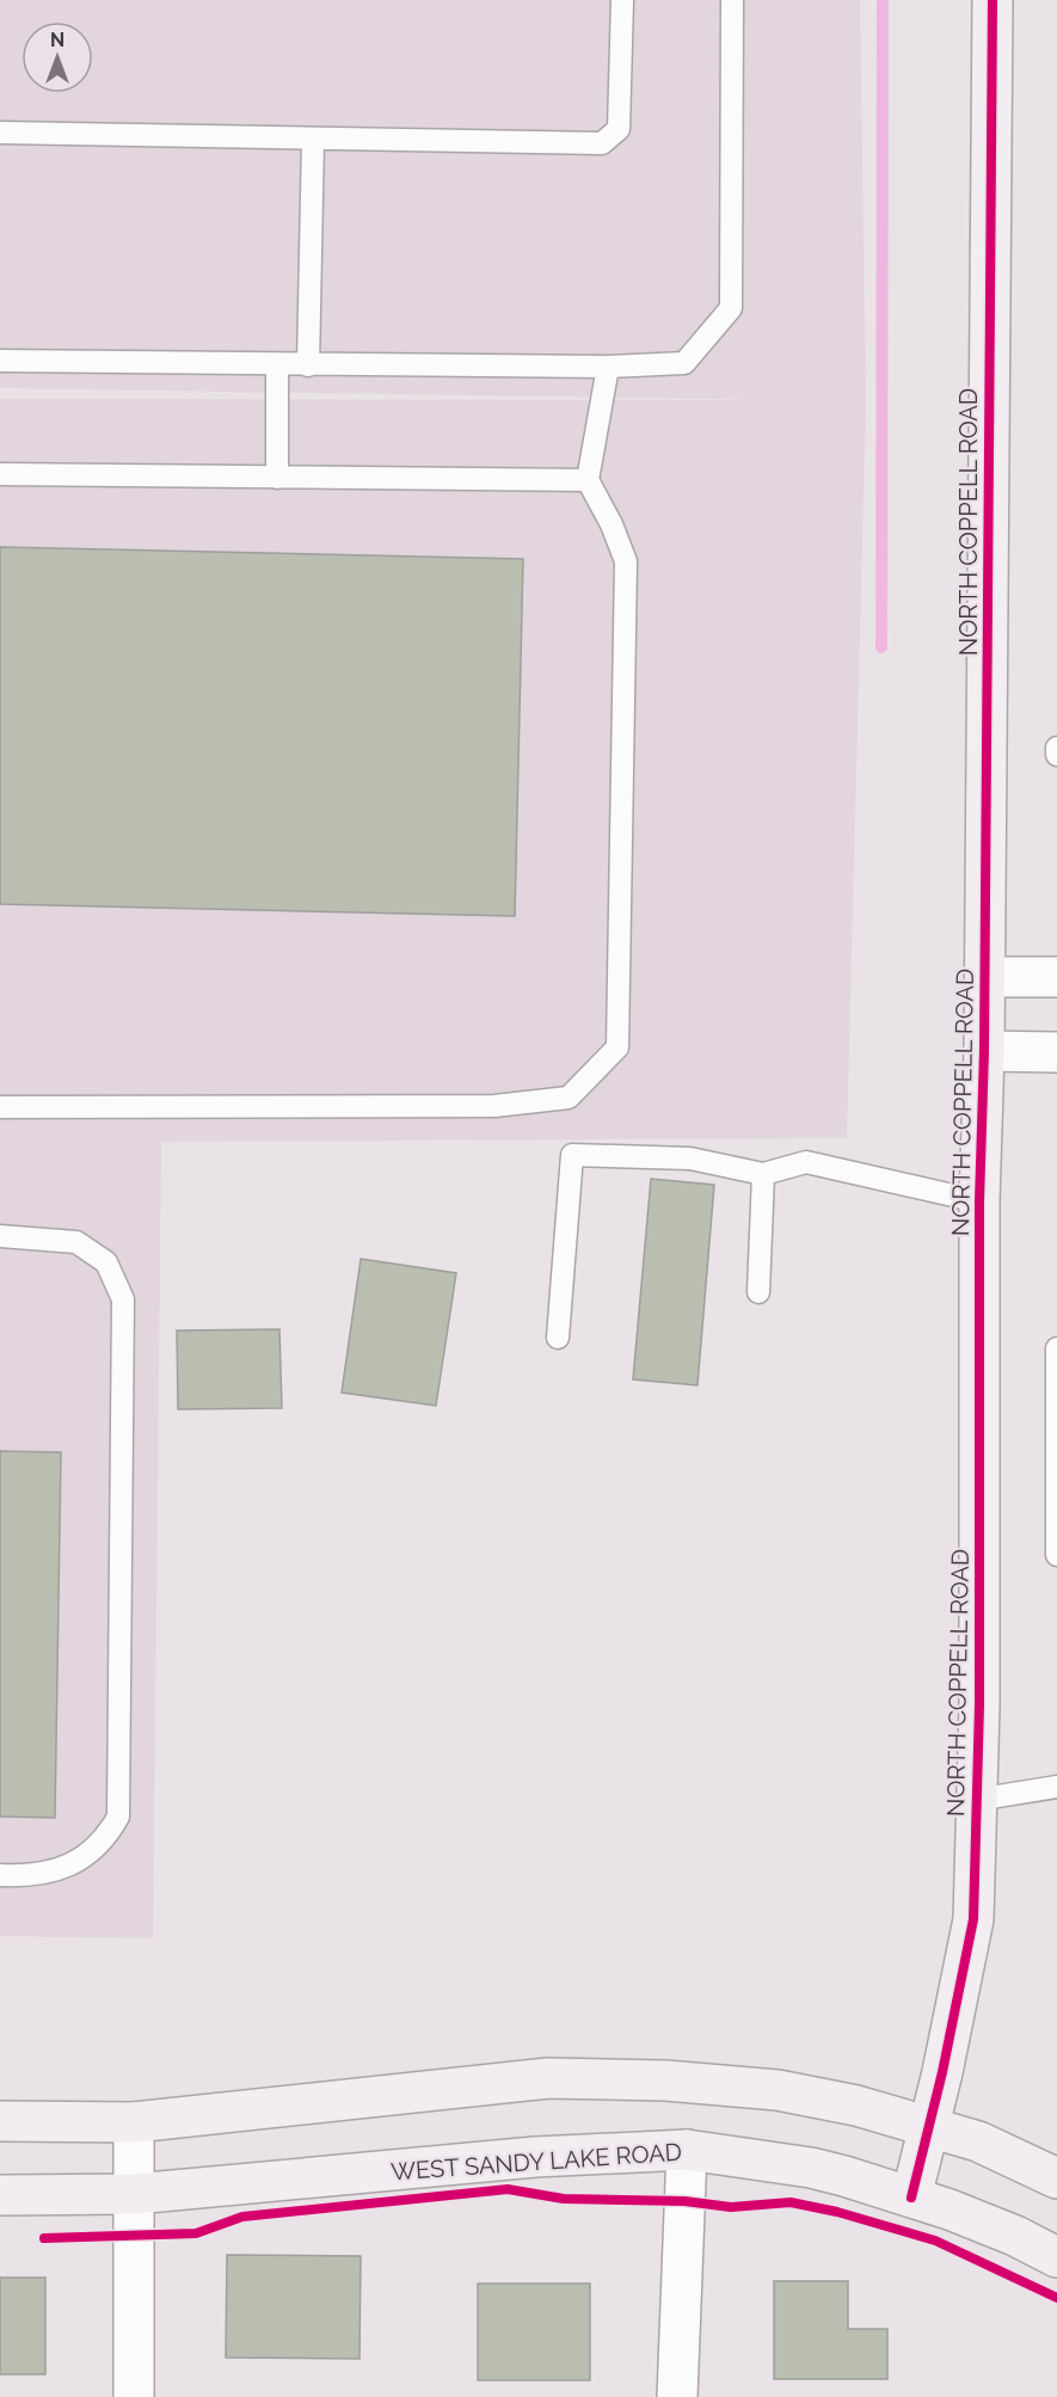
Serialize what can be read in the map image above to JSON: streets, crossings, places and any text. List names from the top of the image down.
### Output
{
  "streets": {
    "street": ["NORTH COPPELL ROAD", "WEST SANDY LAKE ROAD"]
  },
  "crossings": [
    ["NORTH COPPELL ROAD", "WEST SANDY LAKE ROAD"]
  ],
  "north": "top"
}
